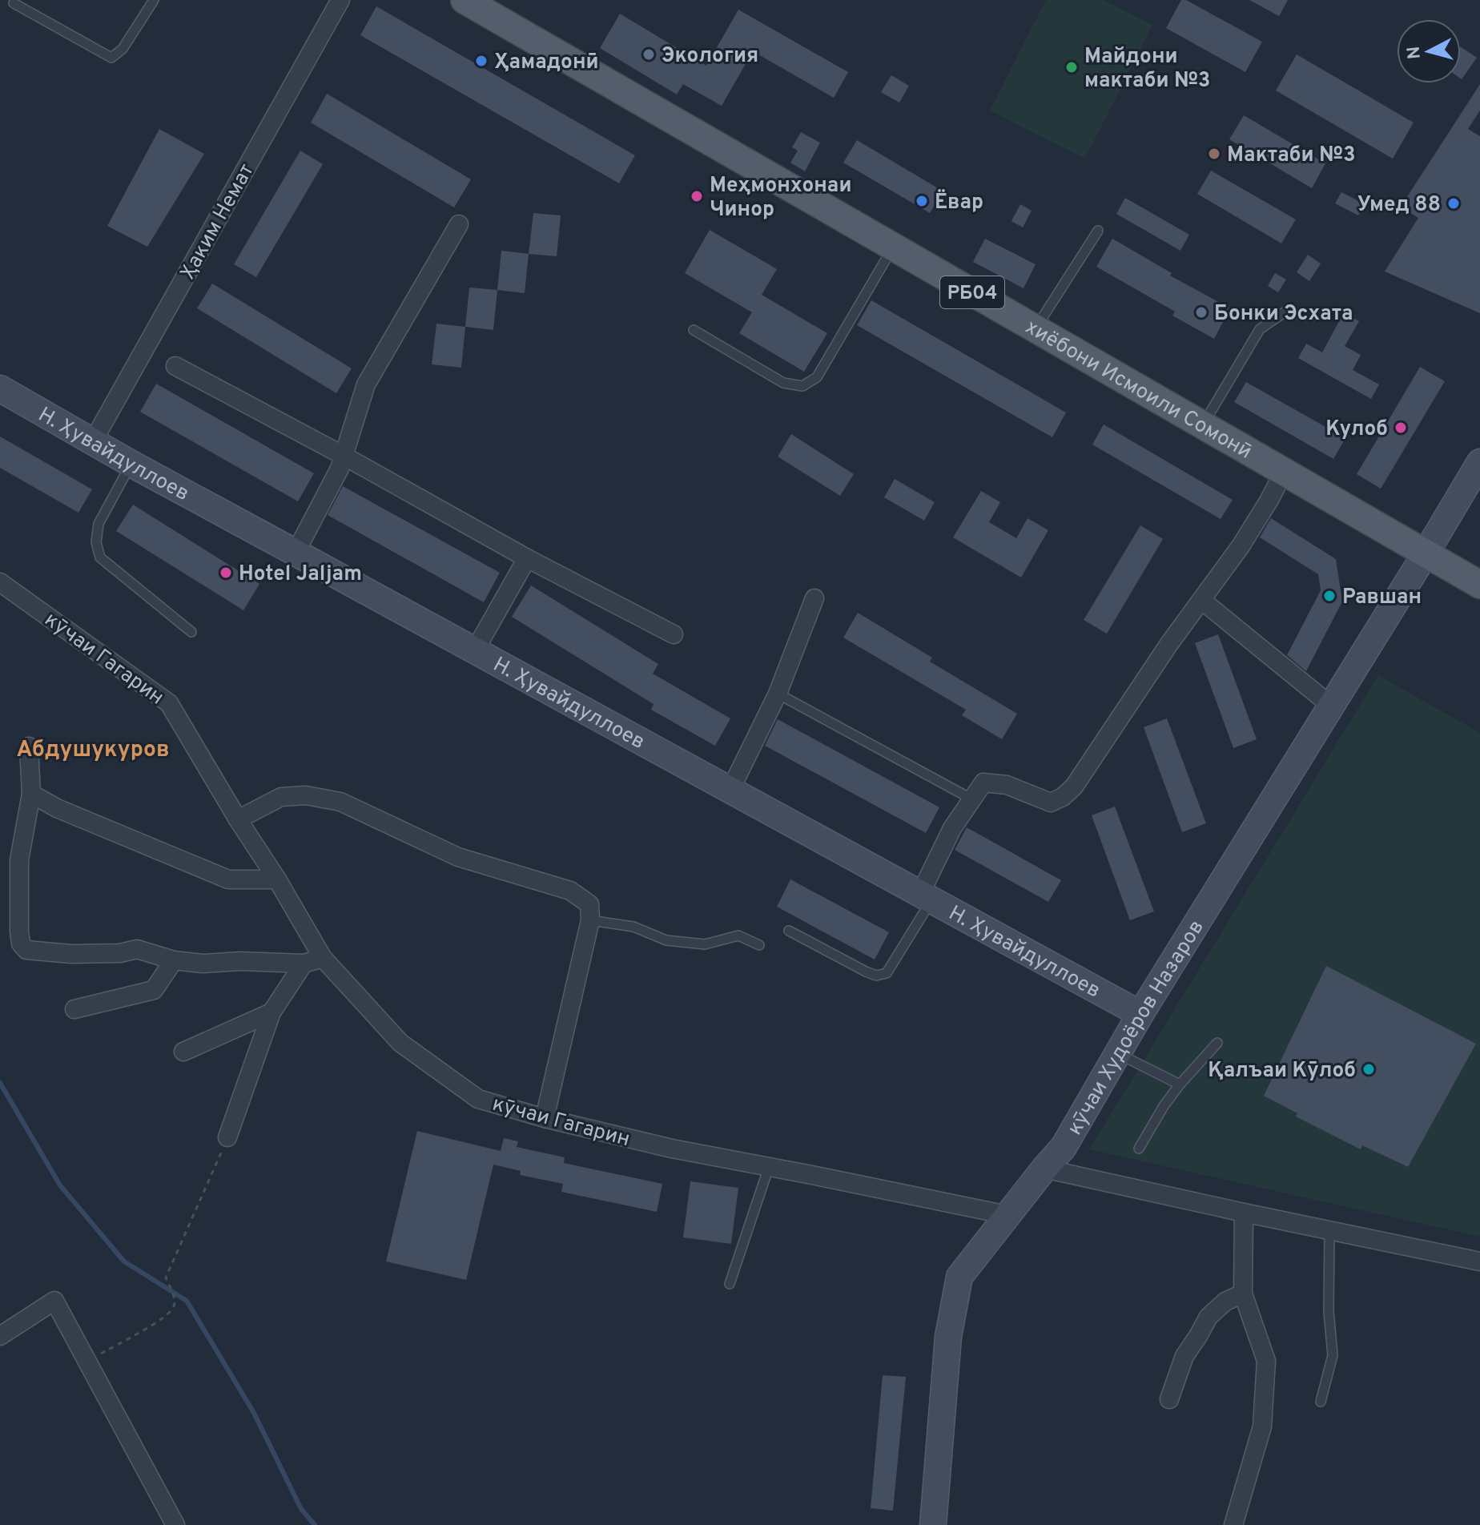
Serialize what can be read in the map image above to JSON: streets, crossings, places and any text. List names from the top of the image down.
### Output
{
  "streets": {
    "main road": ["РБ04", "хиёбони Исмоили Сомонӣ"],
    "street": [
      "Ҳаким Немат",
      "Н. Ҳувайдуллоев",
      "кӯчаи Гагарин",
      "кӯчаи Худоёров Назаров"
    ]
  },
  "crossings": [
    ["Ҳаким Немат", "Н. Ҳувайдуллоев"],
    ["хиёбони Исмоили Сомонӣ", "кӯчаи Худоёров Назаров"],
    ["Н. Ҳувайдуллоев", "кӯчаи Худоёров Назаров"],
    ["кӯчаи Гагарин", "кӯчаи Худоёров Назаров"]
  ],
  "districts": ["Абдушукуров"],
  "places": [
    "Экология",
    "Ҳамадонӣ",
    "Майдони мактаби №3",
    "Мактаби №3",
    "Меҳмонхонаи Чинор",
    "Ёвар",
    "Умед 88",
    "Бонки Эсхата",
    "Кулоб",
    "Hotel Jaljam",
    "Равшан",
    "Қалъаи Кӯлоб"
  ],
  "north": "left"
}
